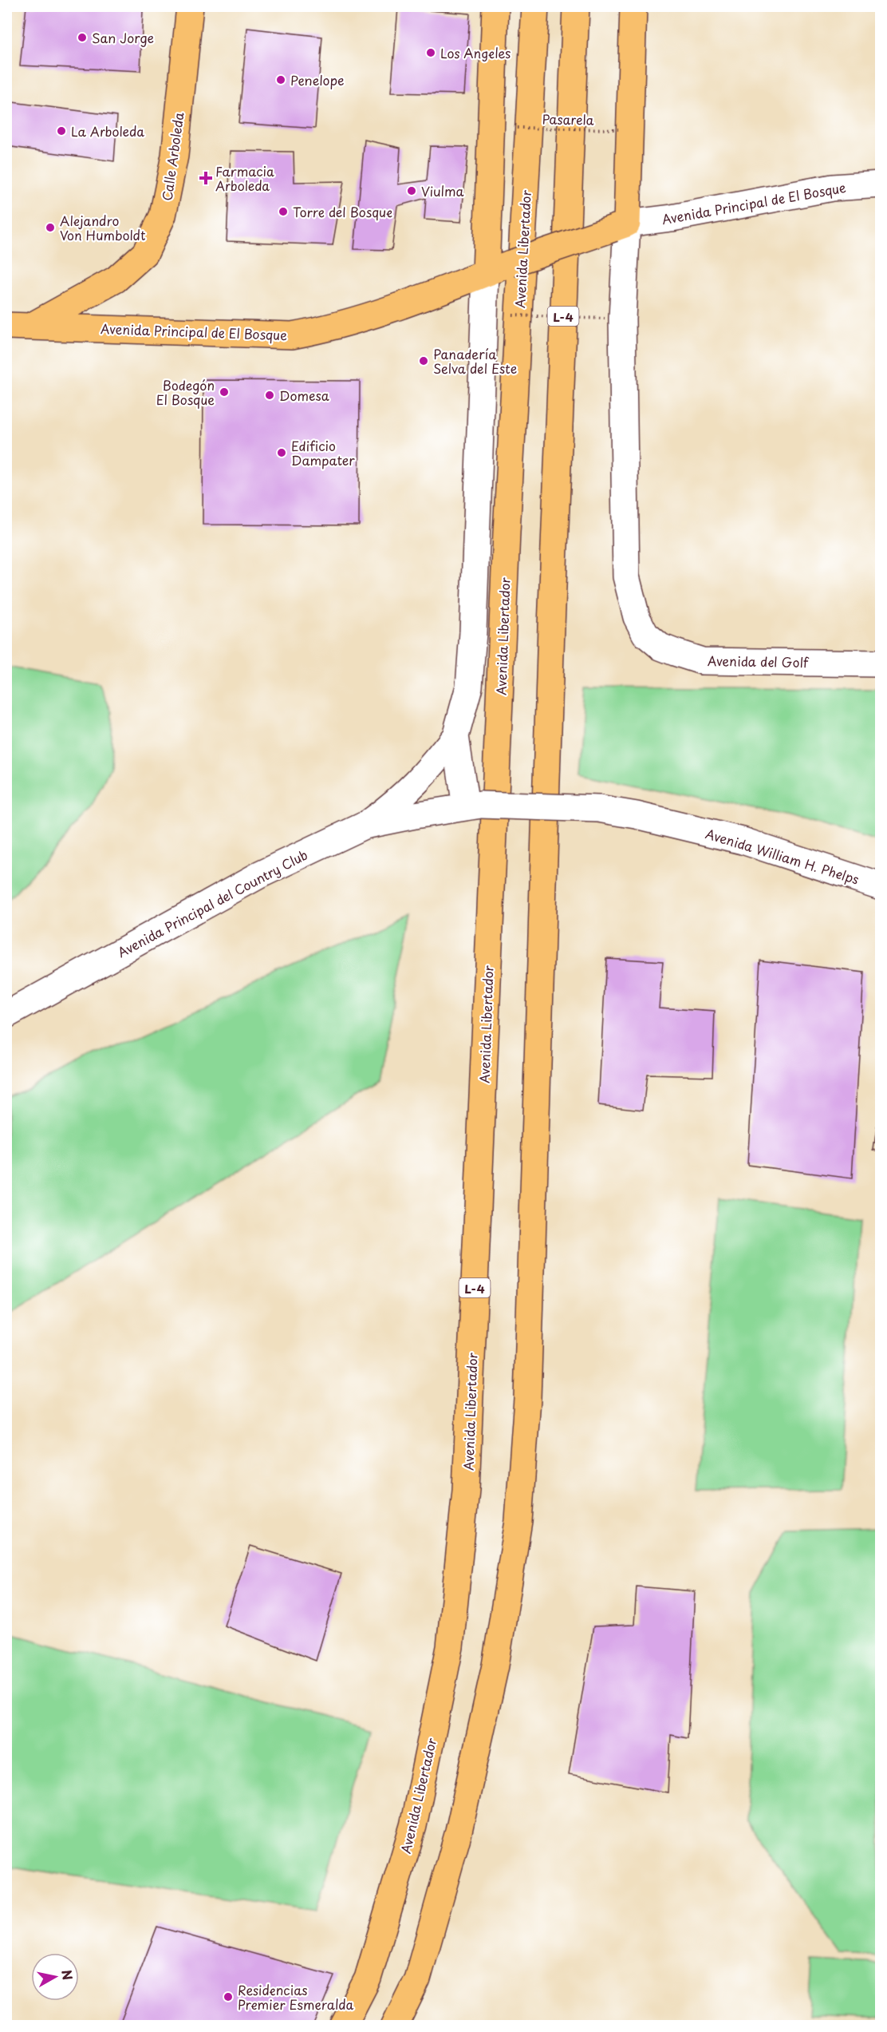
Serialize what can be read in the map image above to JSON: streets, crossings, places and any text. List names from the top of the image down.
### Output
{
  "streets": {
    "main road": [
      "Calle Arboleda",
      "Avenida Principal de El Bosque",
      "Avenida Libertador",
      "L-4"
    ],
    "street": ["Avenida del Golf", "Avenida William H. Phelps", "Avenida Principal del Country Club"],
    "path": ["Pasarela"]
  },
  "crossings": [
    ["Calle Arboleda", "Avenida Principal de El Bosque"],
    ["Avenida Principal de El Bosque", "Avenida del Golf"],
    ["Avenida William H. Phelps", "Avenida Principal del Country Club"]
  ],
  "places": {
    "other": [
      "San Jorge",
      "Los Angeles",
      "Penelope",
      "La Arboleda",
      "Viulma",
      "Torre del Bosque",
      "Alejandro Von Humboldt",
      "Panadería Selva del Este",
      "Bodegón El Bosque",
      "Domesa",
      "Edificio Dampater",
      "Residencias Premier Esmeralda"
    ],
    "health": ["Farmacia Arboleda"]
  },
  "north": "right"
}
